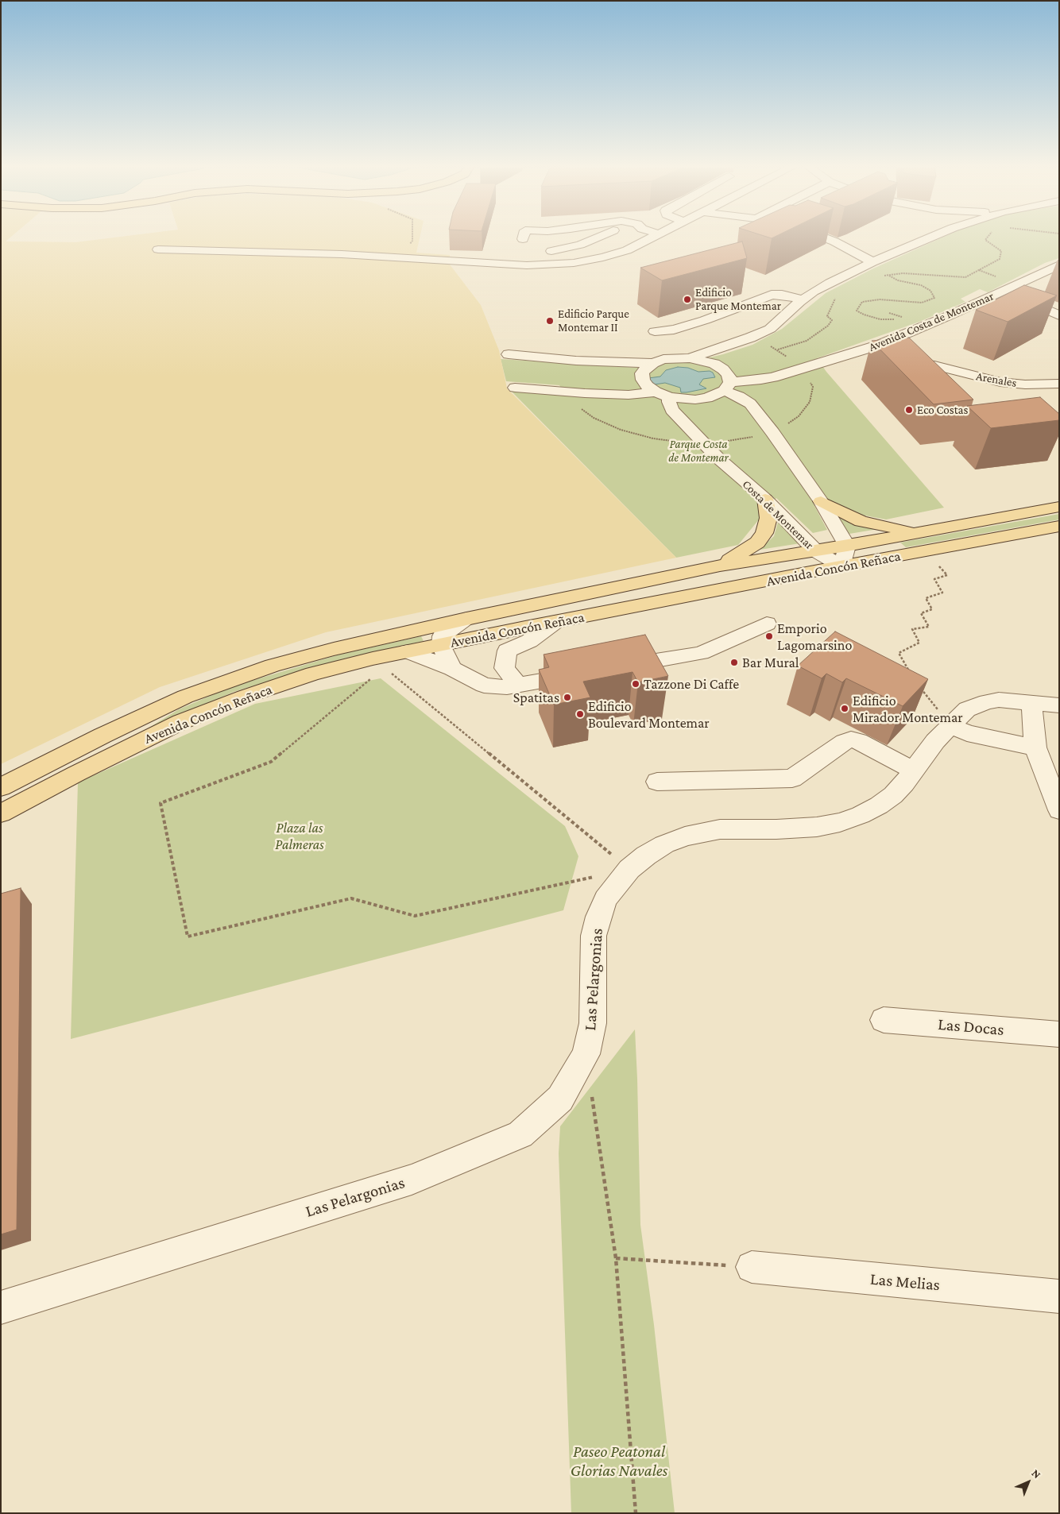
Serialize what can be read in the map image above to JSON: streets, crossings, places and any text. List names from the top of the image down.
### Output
{
  "streets": {
    "main road": ["Avenida Concón Reñaca"],
    "street": [
      "Avenida Costa de Montemar",
      "Arenales",
      "Costa de Montemar",
      "Las Pelargonias",
      "Las Docas",
      "Las Melias"
    ]
  },
  "crossings": [
    ["Avenida Costa de Montemar", "Costa de Montemar"],
    ["Costa de Montemar", "Avenida Concón Reñaca"]
  ],
  "parks": ["Parque Costa de Montemar", "Plaza las Palmeras", "Paseo Peatonal Glorias Navales"],
  "places": [
    "Edificio Parque Montemar",
    "Edificio Parque Montemar II",
    "Eco Costas",
    "Emporio Lagomarsino",
    "Bar Mural",
    "Tazzone Di Caffe",
    "Spatitas",
    "Edificio Mirador Montemar",
    "Edificio Boulevard Montemar"
  ],
  "north": "top right"
}
